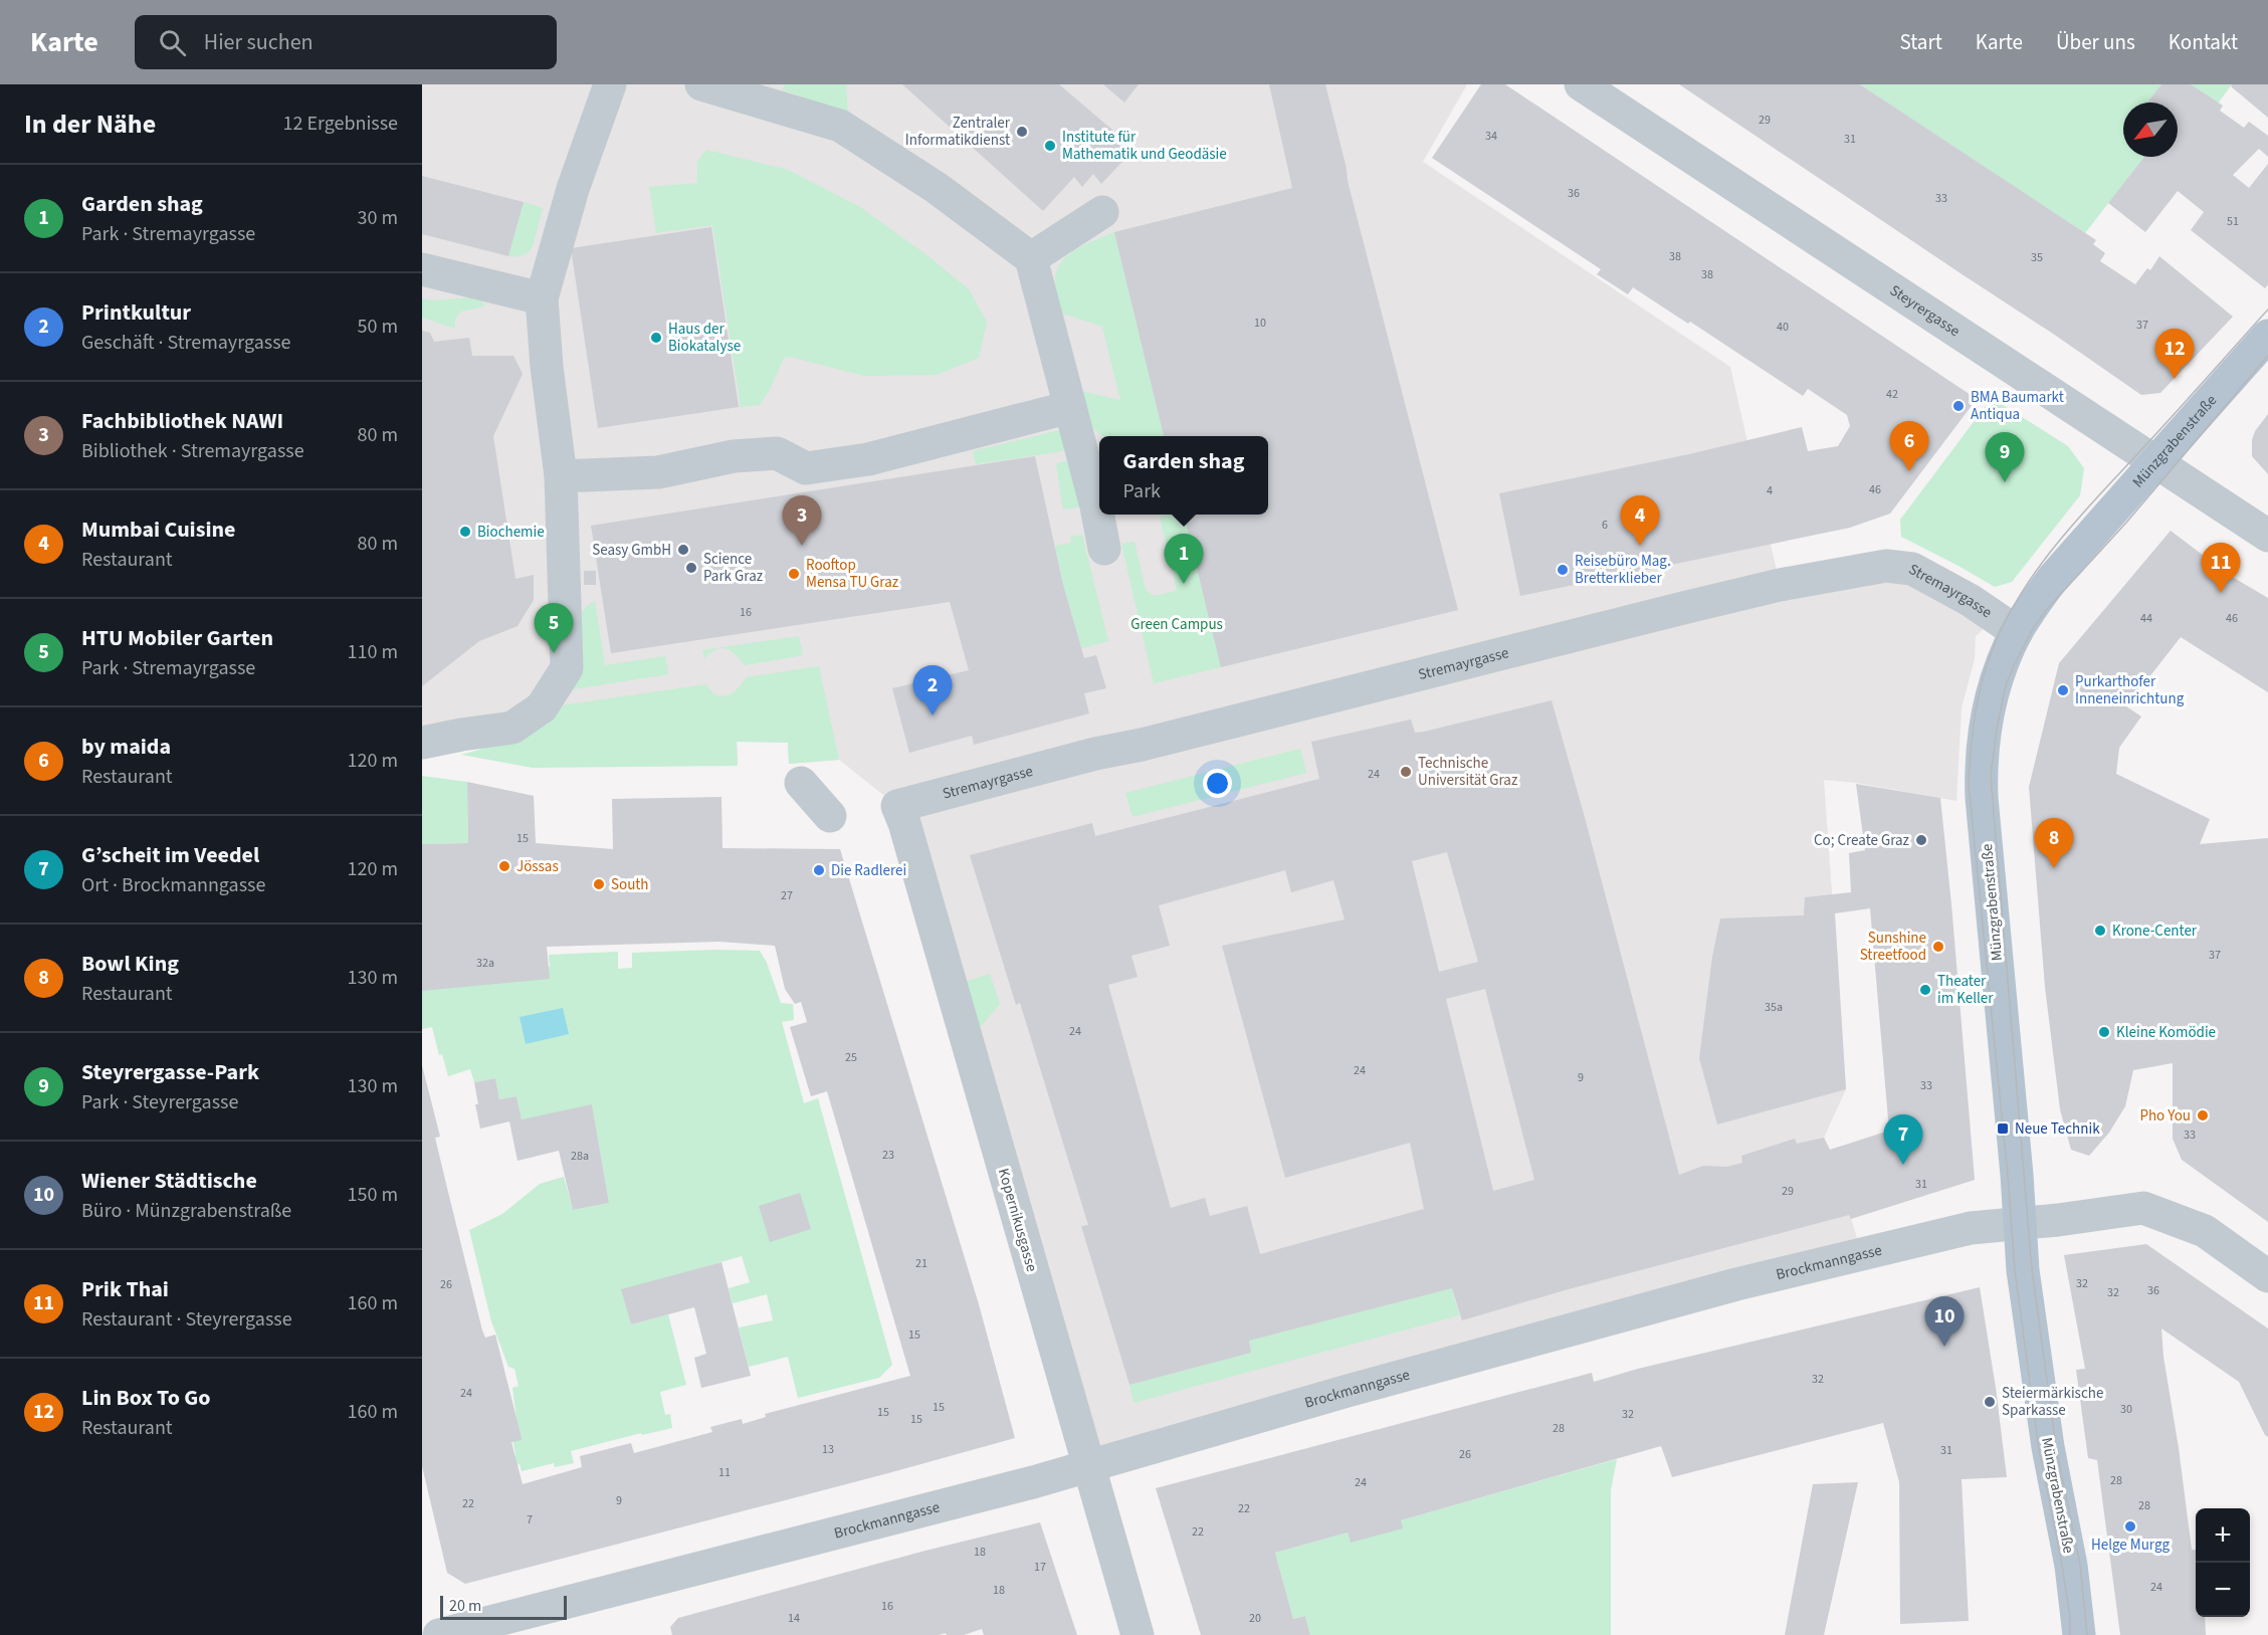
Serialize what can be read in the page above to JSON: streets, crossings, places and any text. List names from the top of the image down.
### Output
{
  "streets": {
    "main road": ["Münzgrabenstraße"],
    "street": [
      "Steyrergasse",
      "Stremayrgasse",
      "Kopernikusgasse",
      "Brockmanngasse"
    ]
  },
  "crossings": [
    ["Steyrergasse", "Münzgrabenstraße"],
    ["Münzgrabenstraße", "Stremayrgasse"],
    ["Münzgrabenstraße", "Brockmanngasse"],
    ["Stremayrgasse", "Kopernikusgasse"],
    ["Kopernikusgasse", "Brockmanngasse"]
  ],
  "parks": ["Green Campus"],
  "places": {
    "other": [
      "Zentraler Informatikdienst",
      "Institute für Mathematik und Geodäsie",
      "Haus der Biokatalyse",
      "BMA Baumarkt Antiqua",
      "Biochemie",
      "Seasy GmbH",
      "Science Park Graz",
      "Reisebüro Mag. Bretterklieber",
      "Rooftop Mensa TU Graz",
      "Purkarthofer Inneneinrichtung",
      "Technische Universität Graz",
      "Co; Create Graz",
      "Jössas",
      "Die Radlerei",
      "South",
      "Krone-Center",
      "Sunshine Streetfood",
      "Theater im Keller",
      "Kleine Komödie",
      "Pho You",
      "Steiermärkische Sparkasse",
      "Helge Murgg"
    ],
    "transit": ["Neue Technik"]
  },
  "house_numbers": [
    "29",
    "34",
    "31",
    "36",
    "33",
    "51",
    "38",
    "35",
    "38",
    "10",
    "37",
    "40",
    "42",
    "46",
    "4",
    "6",
    "16",
    "44",
    "46",
    "24",
    "15",
    "27",
    "37",
    "32a",
    "35a",
    "24",
    "25",
    "24",
    "9",
    "33",
    "33",
    "23",
    "28a",
    "31",
    "29",
    "21",
    "32",
    "26",
    "36",
    "32",
    "15",
    "32",
    "24",
    "15",
    "30",
    "15",
    "32",
    "15",
    "28",
    "13",
    "31",
    "26",
    "11",
    "28",
    "24",
    "9",
    "22",
    "28",
    "22",
    "7",
    "22",
    "18",
    "17",
    "24",
    "18",
    "16",
    "14",
    "20"
  ],
  "scale_bar": "20 m",
  "north": "bottom left",
  "page": {
    "header": "Karte",
    "search": "Hier suchen",
    "nav": [
      "Start",
      "Karte",
      "Über uns",
      "Kontakt"
    ],
    "heading": ["In der Nähe", "12 Ergebnisse"],
    "list": [
      {
        "mark": "1",
        "name": "Garden shag",
        "note": "Park · Stremayrgasse",
        "value": "30 m"
      },
      {
        "mark": "2",
        "name": "Printkultur",
        "note": "Geschäft · Stremayrgasse",
        "value": "50 m"
      },
      {
        "mark": "3",
        "name": "Fachbibliothek NAWI",
        "note": "Bibliothek · Stremayrgasse",
        "value": "80 m"
      },
      {
        "mark": "4",
        "name": "Mumbai Cuisine",
        "note": "Restaurant",
        "value": "80 m"
      },
      {
        "mark": "5",
        "name": "HTU Mobiler Garten",
        "note": "Park · Stremayrgasse",
        "value": "110 m"
      },
      {
        "mark": "6",
        "name": "by maida",
        "note": "Restaurant",
        "value": "120 m"
      },
      {
        "mark": "7",
        "name": "G’scheit im Veedel",
        "note": "Ort · Brockmanngasse",
        "value": "120 m"
      },
      {
        "mark": "8",
        "name": "Bowl King",
        "note": "Restaurant",
        "value": "130 m"
      },
      {
        "mark": "9",
        "name": "Steyrergasse-Park",
        "note": "Park · Steyrergasse",
        "value": "130 m"
      },
      {
        "mark": "10",
        "name": "Wiener Städtische",
        "note": "Büro · Münzgrabenstraße",
        "value": "150 m"
      },
      {
        "mark": "11",
        "name": "Prik Thai",
        "note": "Restaurant · Steyrergasse",
        "value": "160 m"
      },
      {
        "mark": "12",
        "name": "Lin Box To Go",
        "note": "Restaurant",
        "value": "160 m"
      }
    ],
    "pins": [
      "12",
      "6",
      "9",
      "3",
      "4",
      "1",
      "11",
      "5",
      "2",
      "8",
      "7",
      "10"
    ],
    "popup": ["Garden shag", "Park"],
    "map_buttons": ["+", "−"],
    "scale": "20 m"
  }
}
